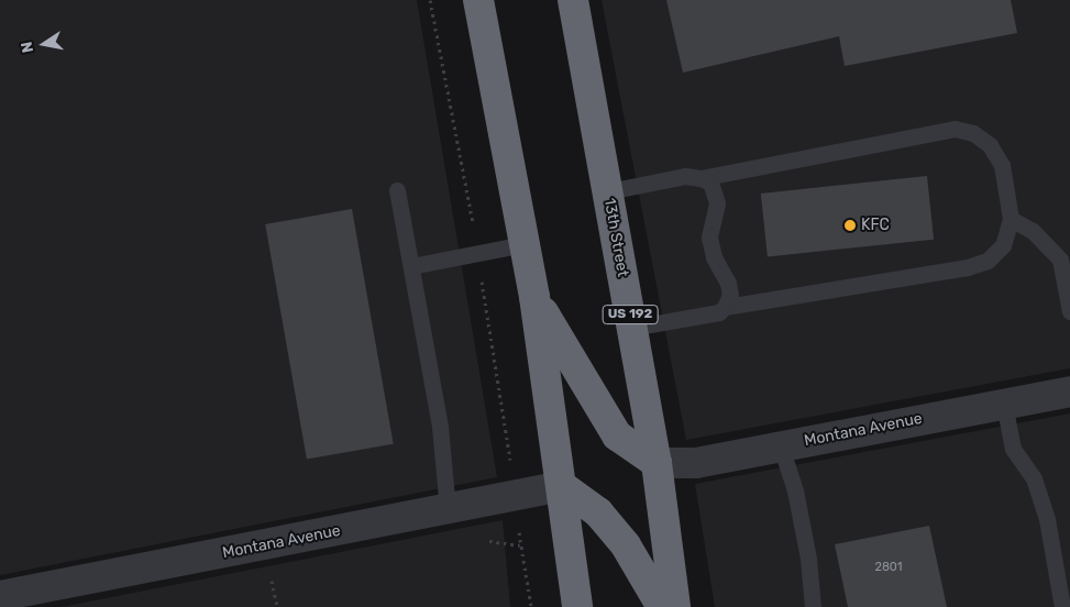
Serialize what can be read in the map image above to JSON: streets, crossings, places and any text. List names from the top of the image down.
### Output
{
  "streets": {
    "highway": ["13th Street", "US 192"],
    "street": ["Montana Avenue"]
  },
  "crossings": [
    ["13th Street", "Montana Avenue"]
  ],
  "places": ["KFC"],
  "house_numbers": ["2801"],
  "north": "left"
}
